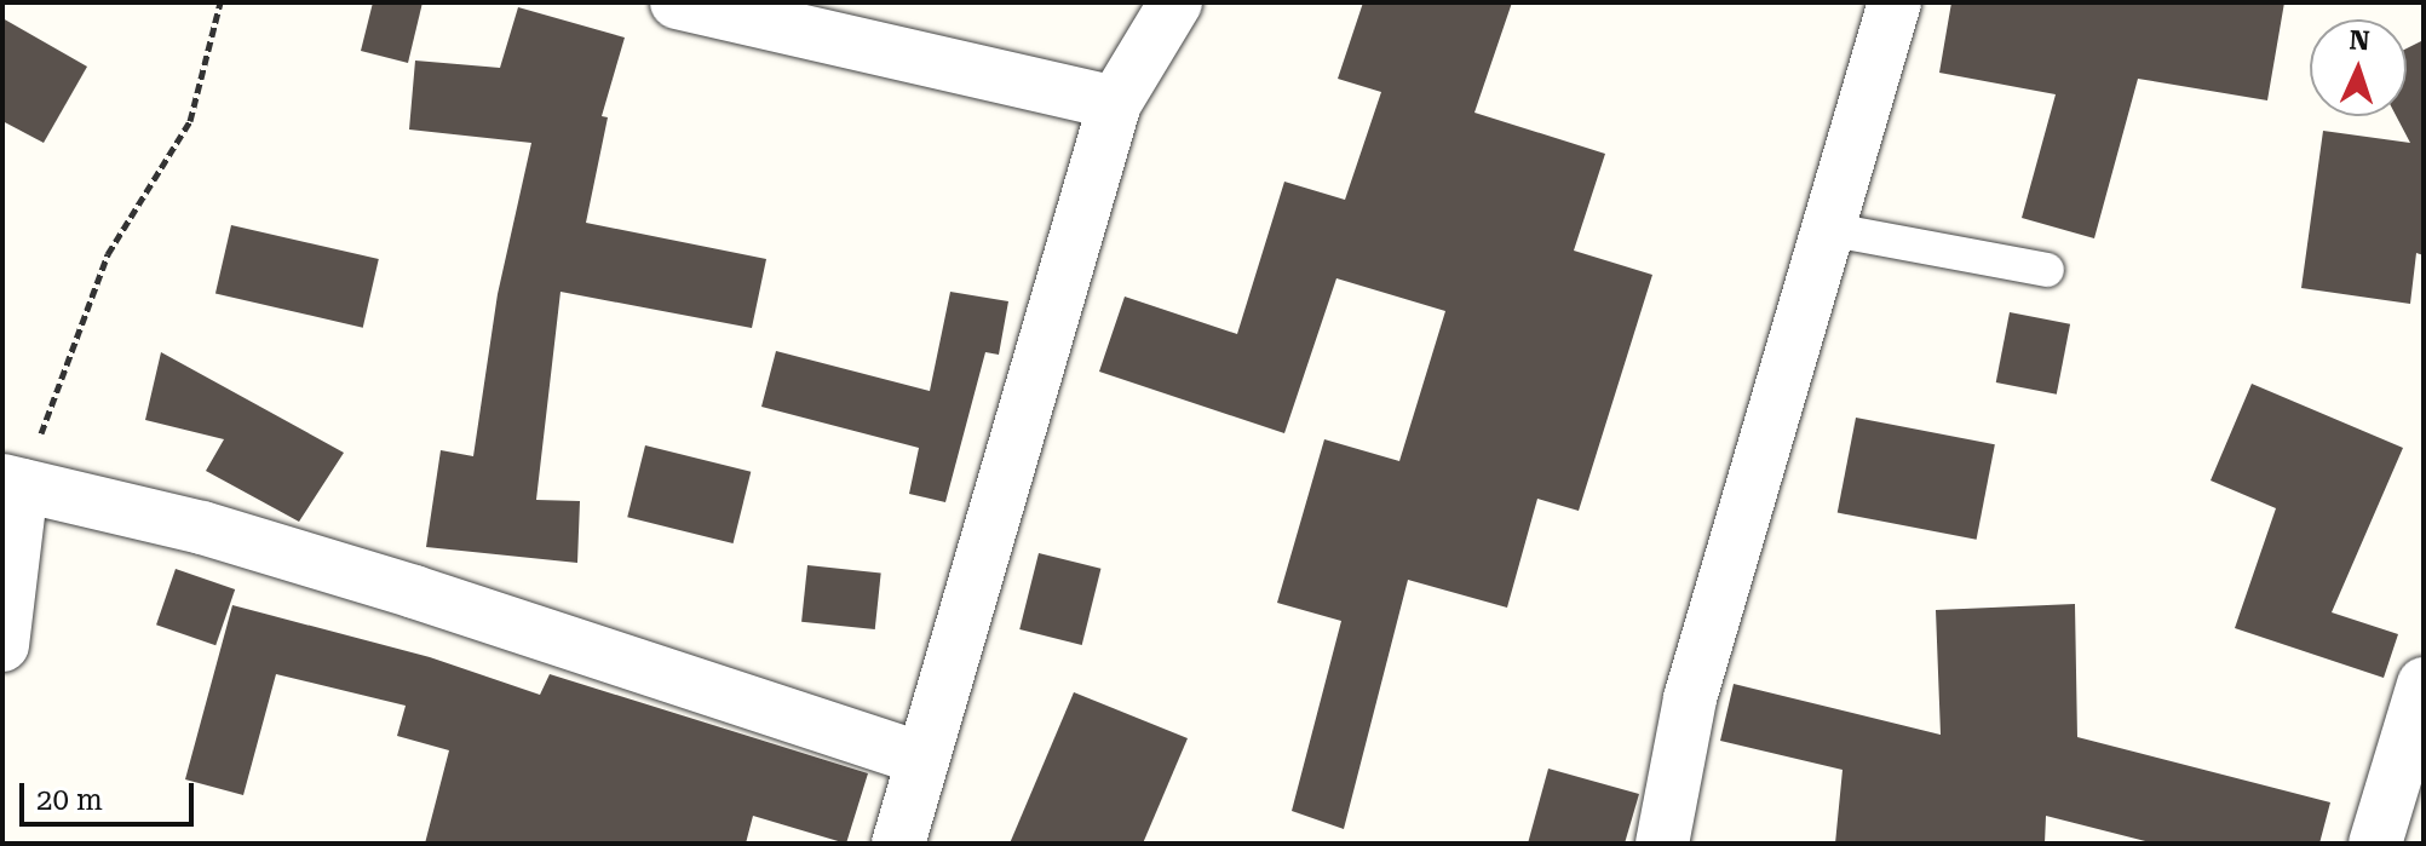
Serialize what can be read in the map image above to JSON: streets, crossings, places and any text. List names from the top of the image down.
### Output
{
  "scale_bar": "20 m",
  "north": "top"
}
